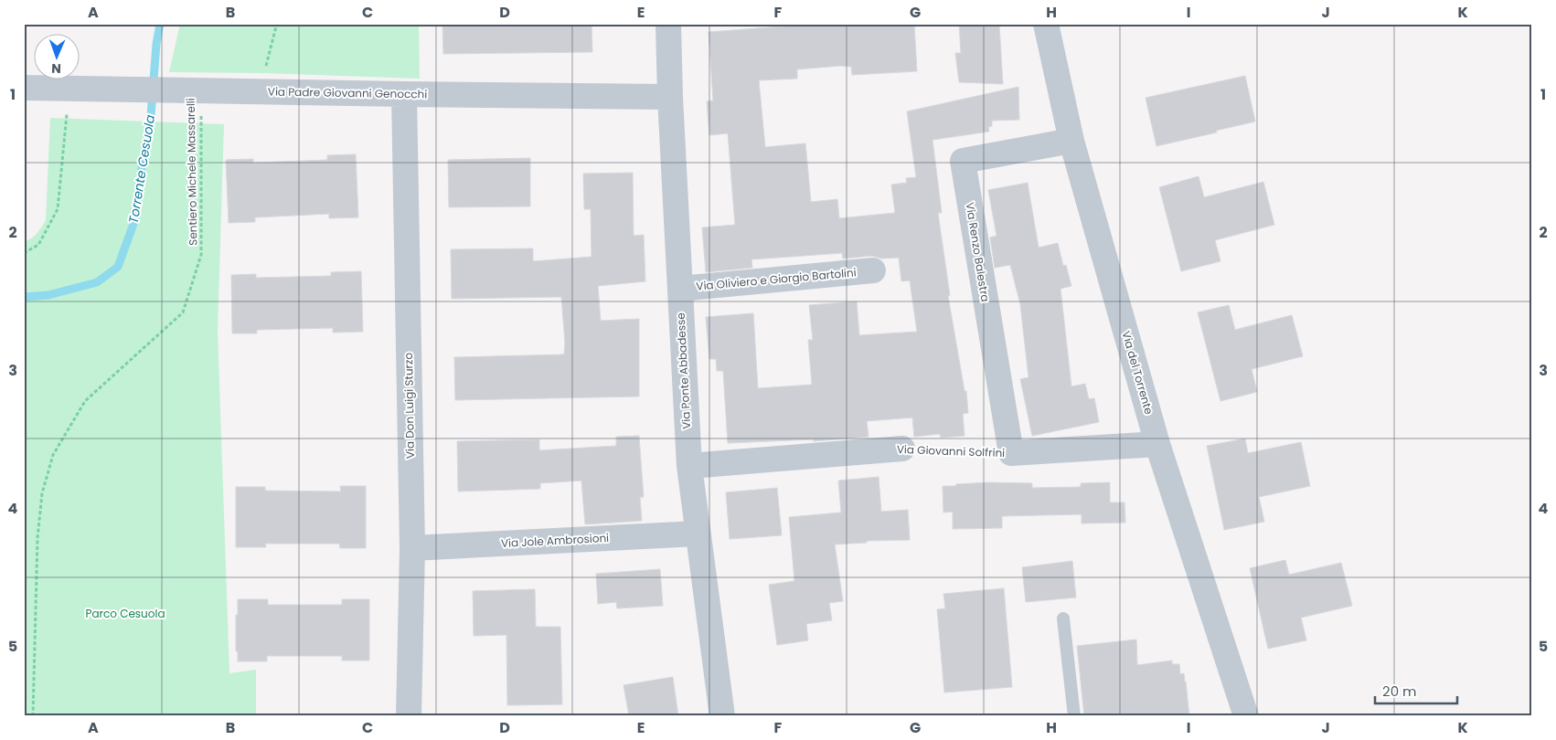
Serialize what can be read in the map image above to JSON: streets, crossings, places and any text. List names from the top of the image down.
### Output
{
  "streets": {
    "street": [
      "Via Padre Giovanni Genocchi",
      "Via Renzo Balestra",
      "Via Oliviero e Giorgio Bartolini",
      "Via Ponte Abbadesse",
      "Via del Torrente",
      "Via Don Luigi Sturzo",
      "Via Giovanni Solfrini",
      "Via Jole Ambrosioni"
    ],
    "path": ["Sentiero Michele Massarelli"]
  },
  "crossings": [
    ["Via Padre Giovanni Genocchi", "Sentiero Michele Massarelli"],
    ["Via Padre Giovanni Genocchi", "Via Ponte Abbadesse"],
    ["Via Padre Giovanni Genocchi", "Via Don Luigi Sturzo"],
    ["Via Renzo Balestra", "Via del Torrente"],
    ["Via Renzo Balestra", "Via Giovanni Solfrini"],
    ["Via Oliviero e Giorgio Bartolini", "Via Ponte Abbadesse"],
    ["Via Ponte Abbadesse", "Via Giovanni Solfrini"],
    ["Via Ponte Abbadesse", "Via Jole Ambrosioni"],
    ["Via del Torrente", "Via Giovanni Solfrini"],
    ["Via Don Luigi Sturzo", "Via Jole Ambrosioni"]
  ],
  "water": ["Torrente Cesuola"],
  "parks": ["Parco Cesuola"],
  "scale_bar": "20 m",
  "north": "bottom",
  "grid": {
    "columns": [
      "A",
      "B",
      "C",
      "D",
      "E",
      "F",
      "G",
      "H",
      "I",
      "J",
      "K"
    ],
    "rows": [
      "1",
      "2",
      "3",
      "4",
      "5"
    ]
  }
}
